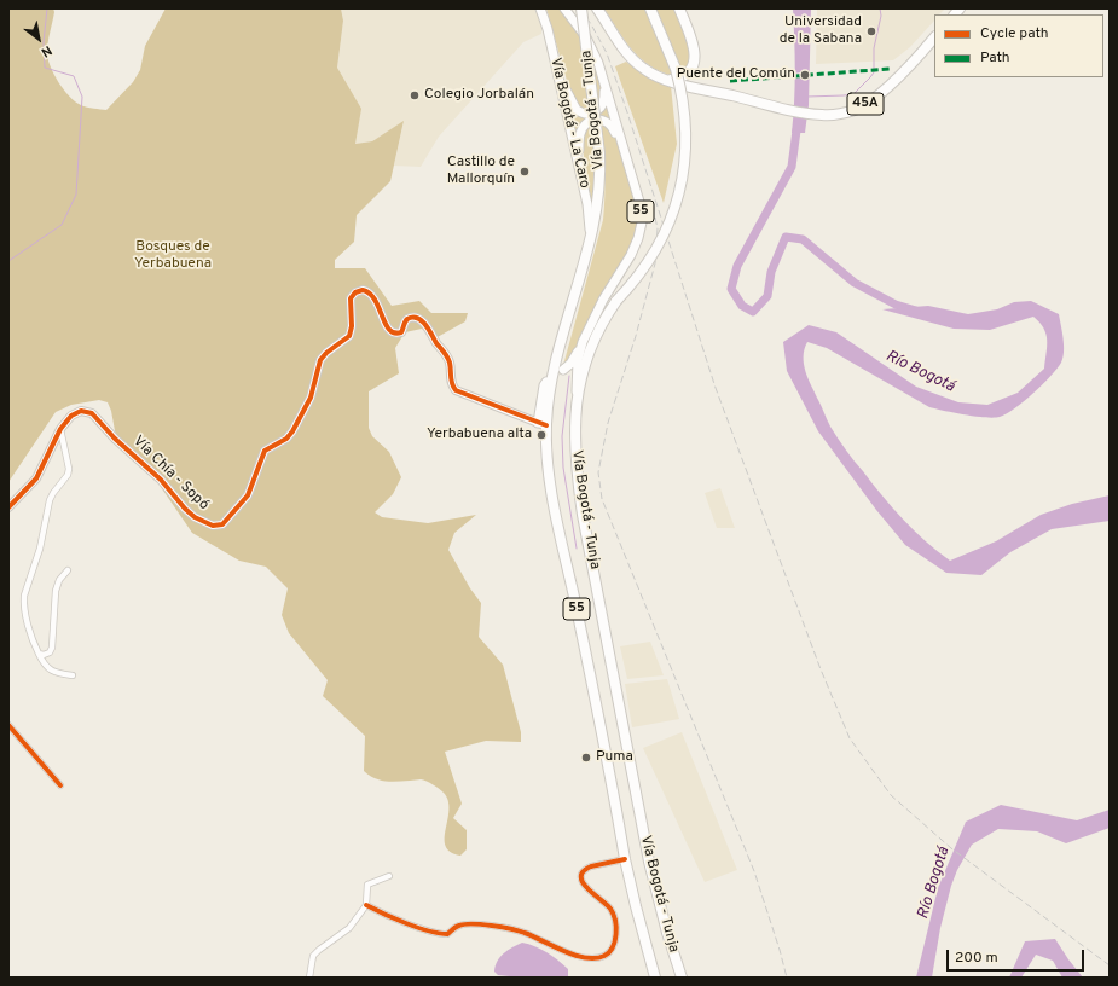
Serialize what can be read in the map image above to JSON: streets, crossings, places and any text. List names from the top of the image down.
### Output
{
  "streets": {
    "highway": ["45A", "Vía Bogotá - Tunja", "55"],
    "main road": ["Vía Bogotá - La Caro"],
    "street": ["Vía Chía - Sopó"]
  },
  "crossings": [
    ["Vía Bogotá - Tunja", "Vía Bogotá - La Caro"],
    ["Vía Bogotá - Tunja", "55"],
    ["Vía Bogotá - Tunja", "Vía Chía - Sopó"]
  ],
  "water": ["Río Bogotá"],
  "parks": ["Bosques de Yerbabuena"],
  "places": [
    "Universidad de la Sabana",
    "Puente del Común",
    "Colegio Jorbalán",
    "Castillo de Mallorquín",
    "Yerbabuena alta",
    "Puma"
  ],
  "legend": ["Cycle path", "Path"],
  "scale_bar": "200 m",
  "north": "bottom right"
}
